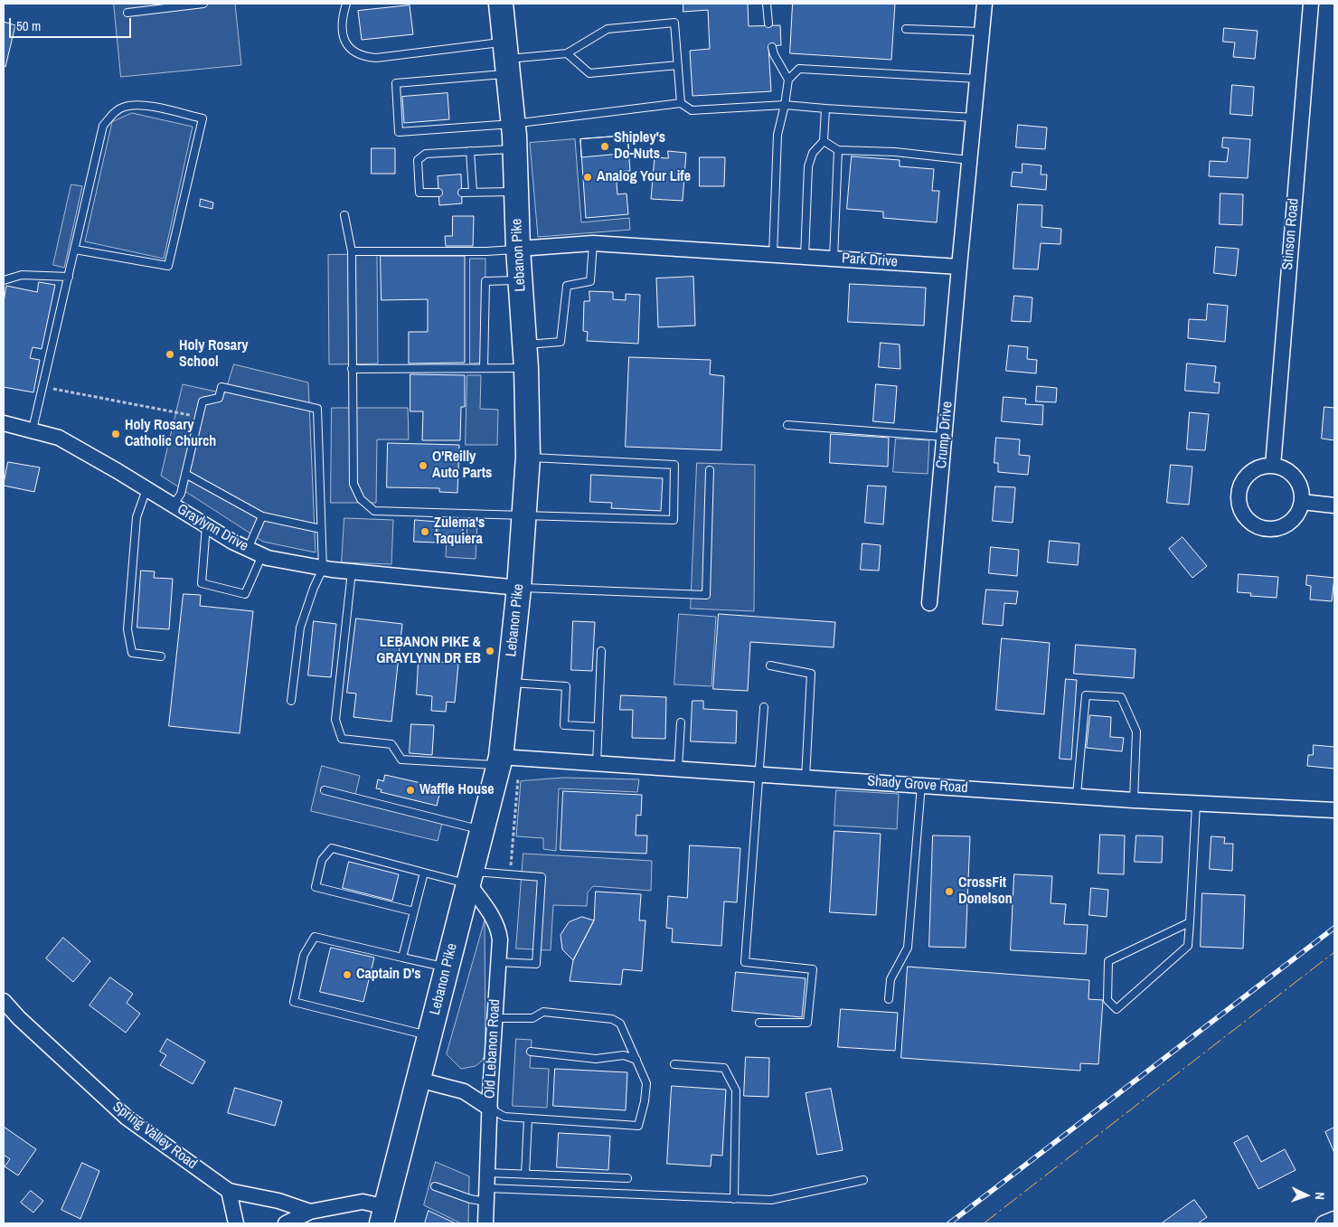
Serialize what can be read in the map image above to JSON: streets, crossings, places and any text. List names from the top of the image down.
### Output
{
  "streets": {
    "main road": ["Lebanon Pike"],
    "street": [
      "Stinson Road",
      "Park Drive",
      "Crump Drive",
      "Graylynn Drive",
      "Shady Grove Road",
      "Old Lebanon Road",
      "Spring Valley Road"
    ]
  },
  "crossings": [
    ["Lebanon Pike", "Park Drive"],
    ["Lebanon Pike", "Graylynn Drive"],
    ["Lebanon Pike", "Shady Grove Road"],
    ["Lebanon Pike", "Old Lebanon Road"],
    ["Park Drive", "Crump Drive"]
  ],
  "places": [
    "Shipley's Do-Nuts",
    "Analog Your Life",
    "Holy Rosary School",
    "Holy Rosary Catholic Church",
    "O'Reilly Auto Parts",
    "Zulema's Taquiera",
    "LEBANON PIKE & GRAYLYNN DR EB",
    "Waffle House",
    "CrossFit Donelson",
    "Captain D's"
  ],
  "scale_bar": "50 m",
  "north": "right"
}
